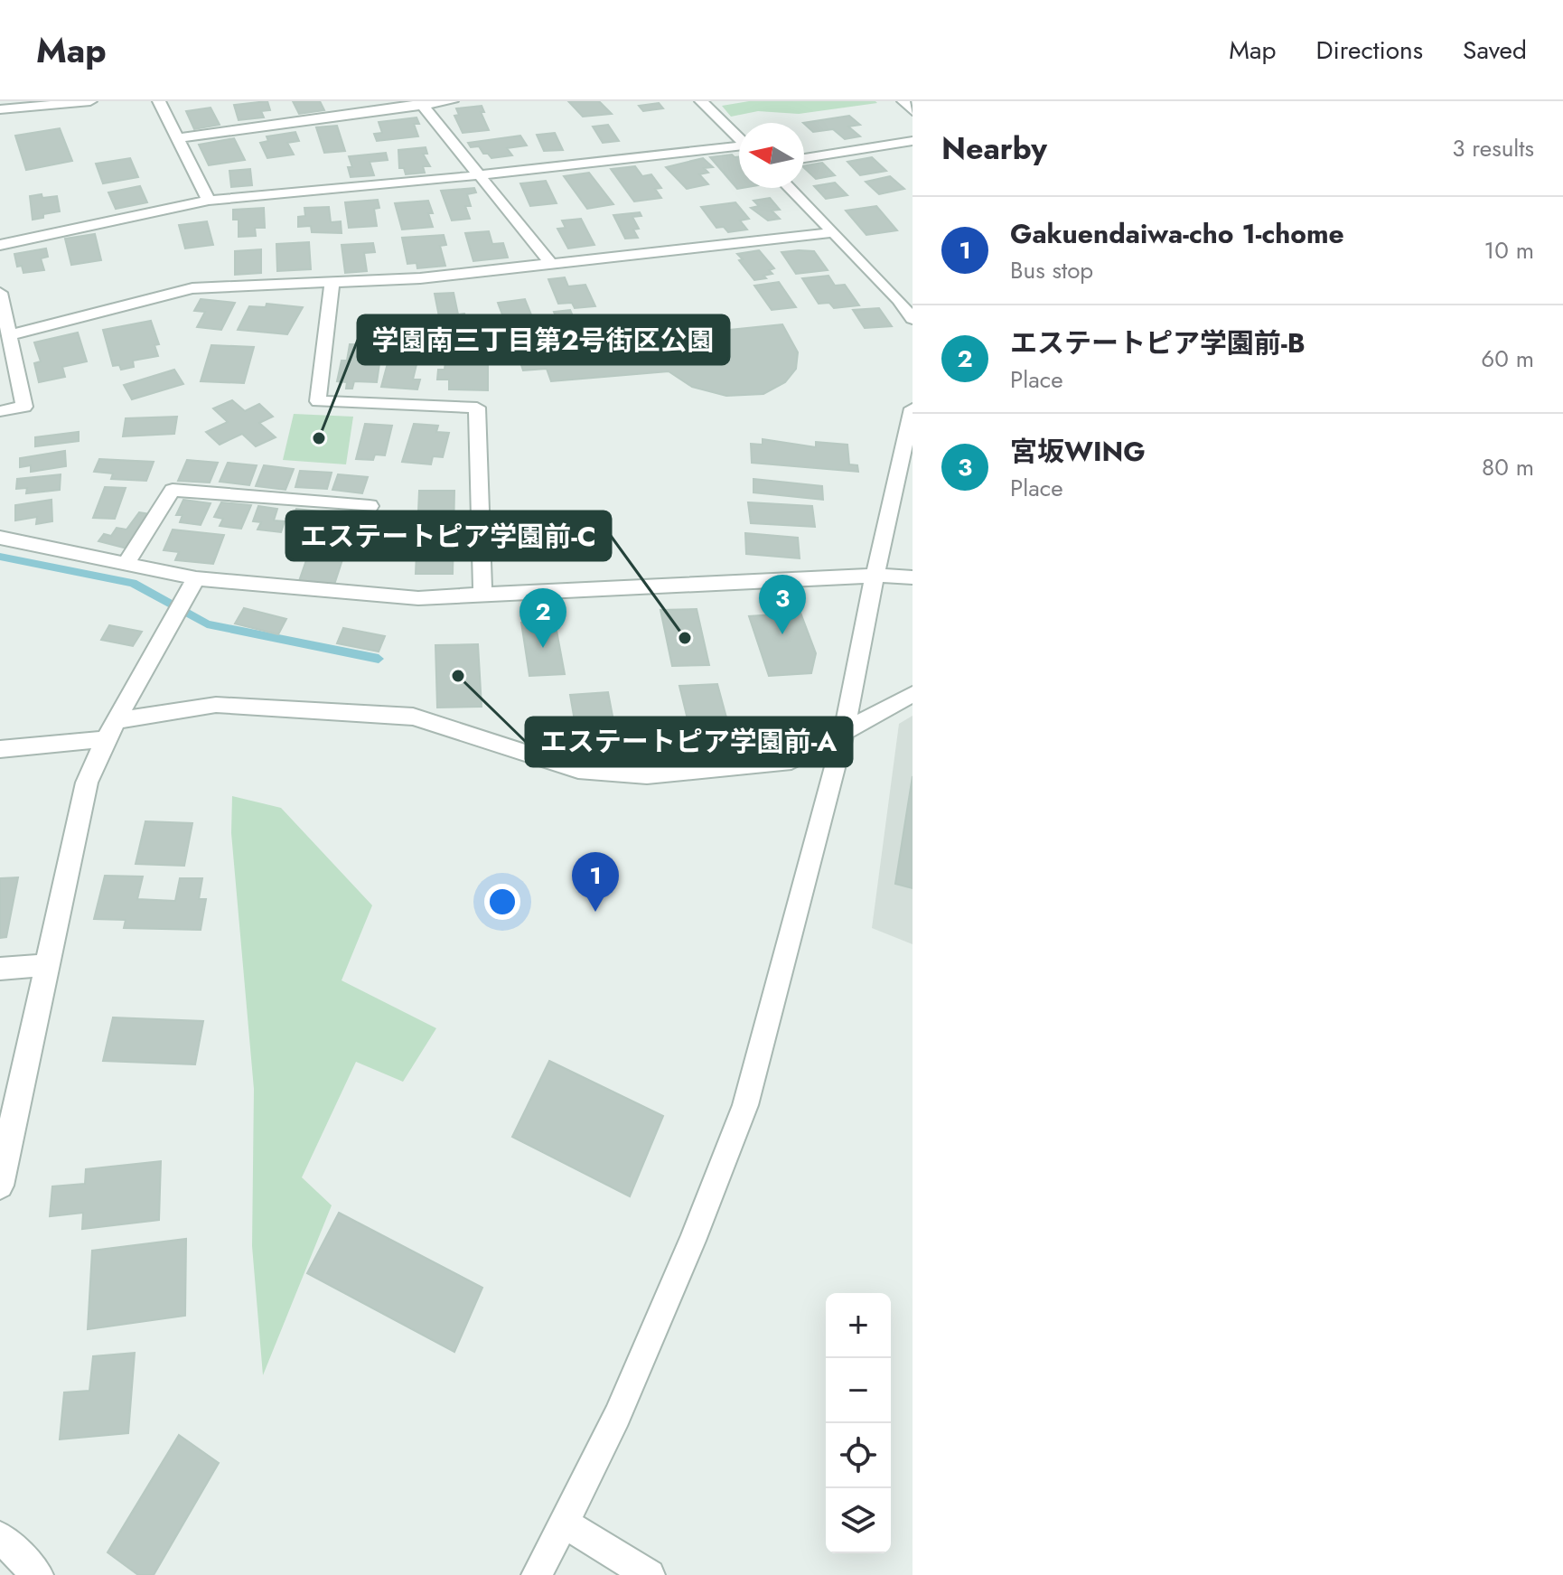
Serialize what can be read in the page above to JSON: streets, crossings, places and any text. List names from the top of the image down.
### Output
{
  "places": ["学園南三丁目第２号街区公園", "エステートピア学園前-C", "エステートピア学園前-A"],
  "north": "left",
  "page": {
    "header": "Map",
    "nav": ["Map", "Directions", "Saved"],
    "heading": ["Nearby", "3 results"],
    "list": [
      {
        "mark": "1",
        "name": "Gakuendaiwa-cho 1-chome",
        "note": "Bus stop",
        "value": "10 m"
      },
      {
        "mark": "2",
        "name": "エステートピア学園前-B",
        "note": "Place",
        "value": "60 m"
      },
      {
        "mark": "3",
        "name": "宮坂WING",
        "note": "Place",
        "value": "80 m"
      }
    ],
    "pins": ["3", "2", "1"],
    "map_buttons": ["+", "−"]
  }
}
